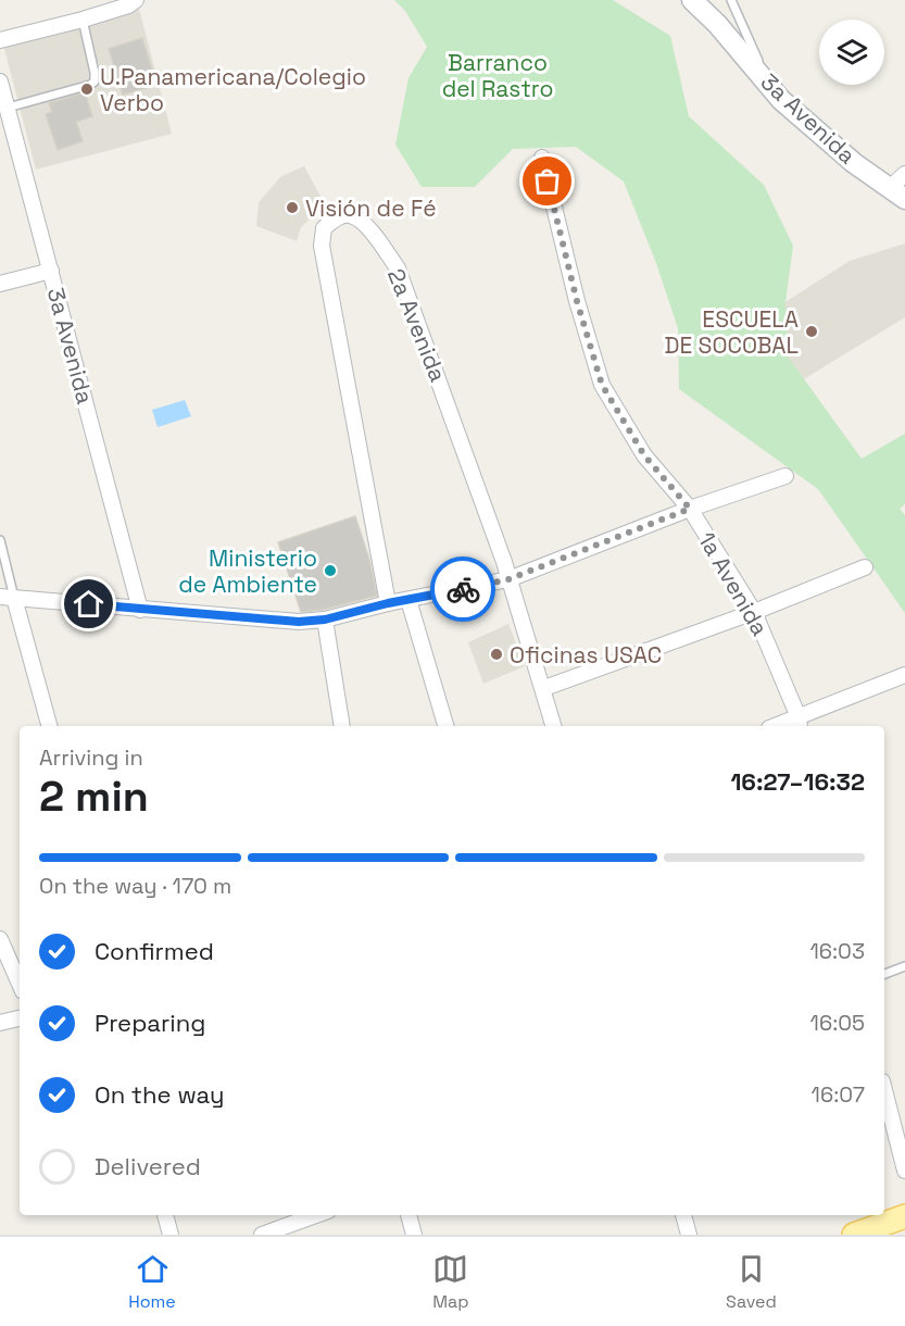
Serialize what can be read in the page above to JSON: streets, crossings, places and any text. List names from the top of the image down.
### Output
{
  "streets": {
    "main road": ["3a Avenida"],
    "street": ["2a Avenida", "1a Avenida"]
  },
  "parks": ["Barranco del Rastro"],
  "places": [
    "U.Panamericana/Colegio Verbo",
    "Visión de Fé",
    "ESCUELA DE SOCOBAL",
    "Ministerio de Ambiente",
    "Oficinas USAC"
  ],
  "page": {
    "heading": ["2 min", "Arriving in", "16:27–16:32"],
    "bar": "On the way · 170 m",
    "list": [
      ["Confirmed", "16:03"],
      ["Preparing", "16:05"],
      ["On the way", "16:07"],
      "Delivered"
    ],
    "tabs": ["Home", "Map", "Saved"]
  }
}
